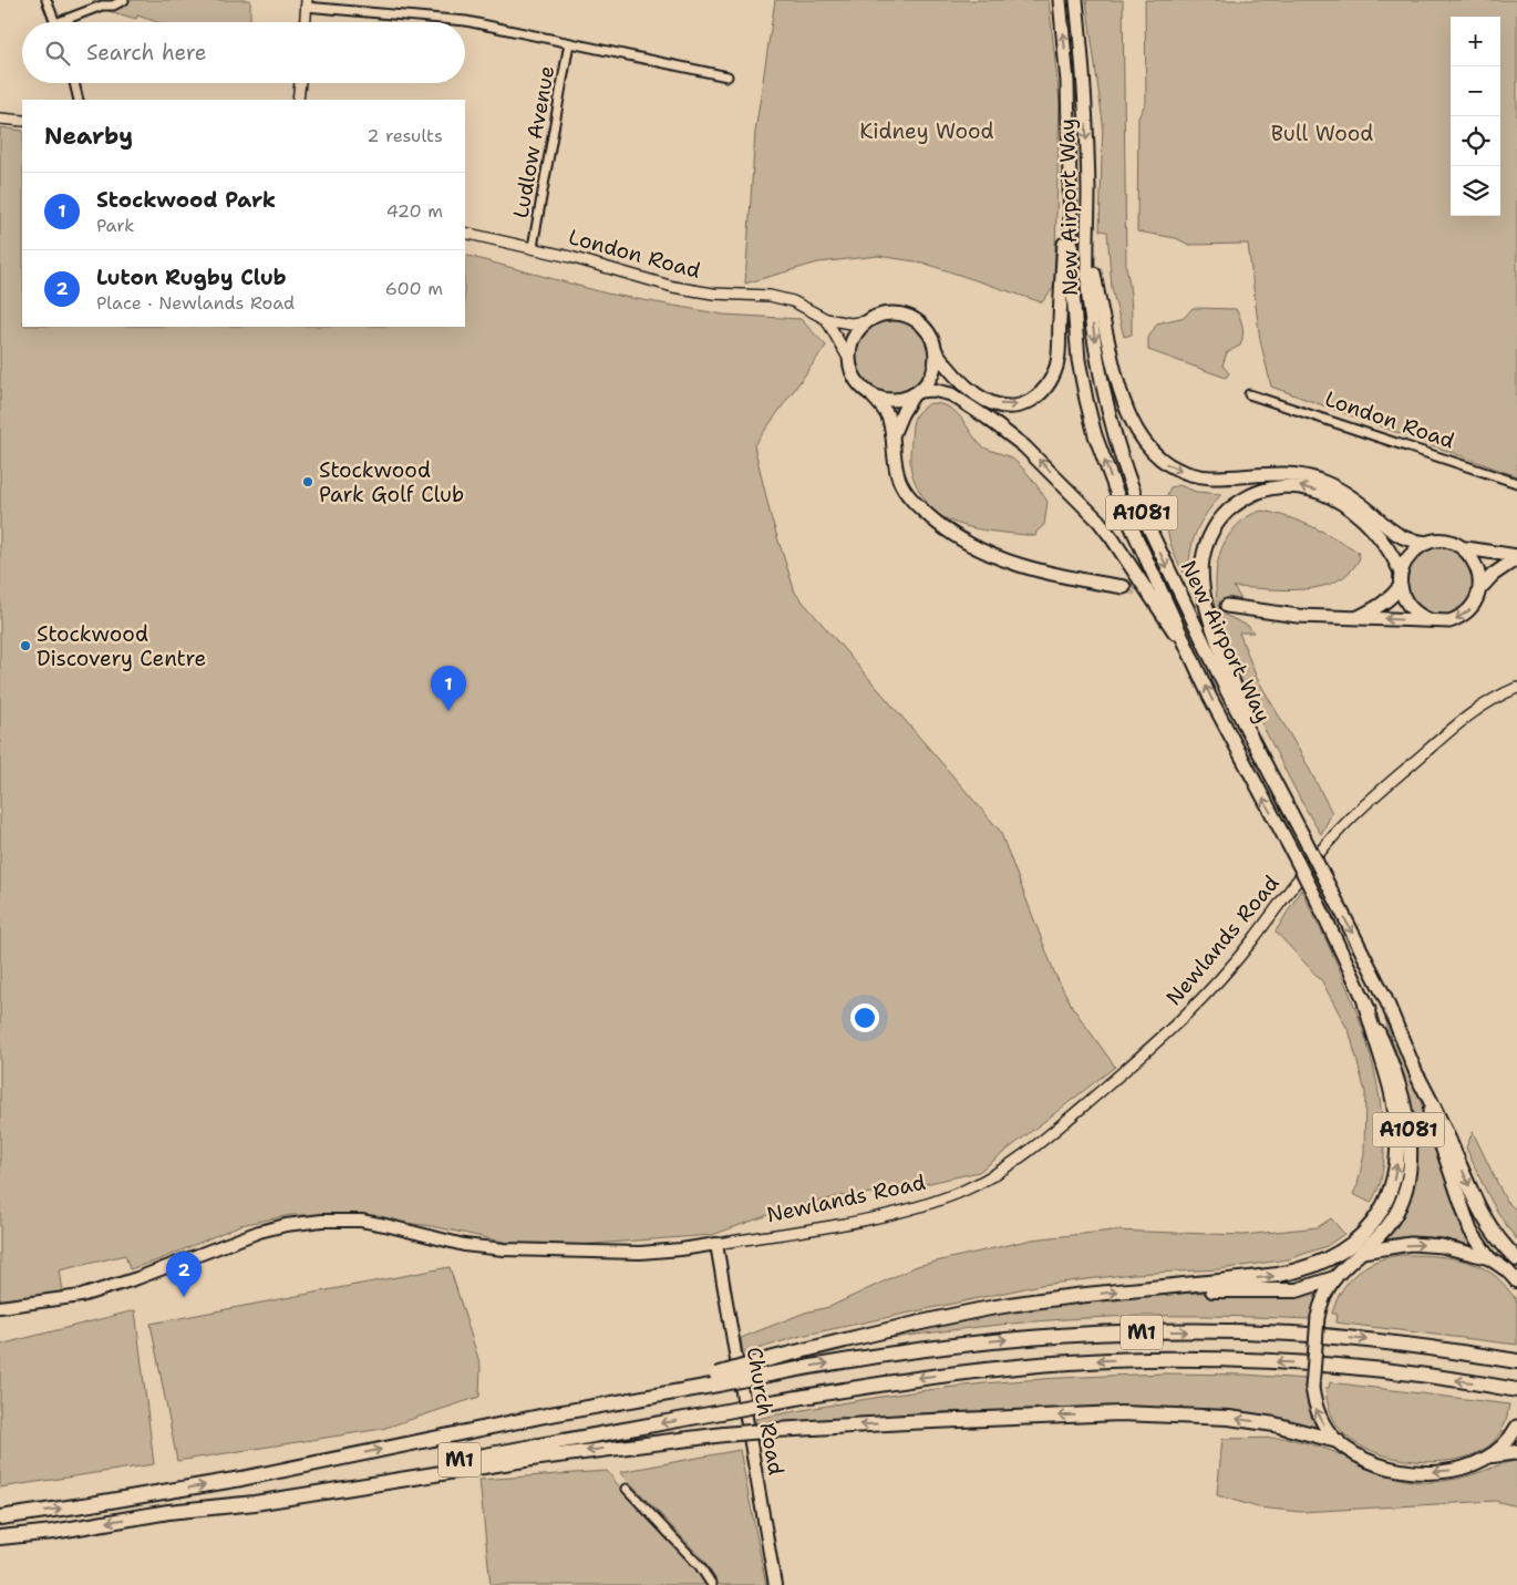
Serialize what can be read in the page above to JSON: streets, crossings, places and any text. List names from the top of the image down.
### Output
{
  "streets": {
    "highway": ["M1"],
    "main road": [
      "New Airport Way",
      "A1081",
      "Newlands Road",
      "Church Road"
    ],
    "street": ["Ludlow Avenue", "London Road"]
  },
  "crossings": [
    ["Ludlow Avenue", "London Road"],
    ["New Airport Way", "A1081"],
    ["London Road", "A1081"],
    ["Newlands Road", "Church Road"]
  ],
  "parks": ["Kidney Wood", "Bull Wood"],
  "places": ["Stockwood Park Golf Club", "Stockwood Discovery Centre"],
  "page": {
    "map_buttons": ["+", "−"],
    "search": "Search here",
    "heading": ["Nearby", "2 results"],
    "list": [
      {
        "mark": "1",
        "name": "Stockwood Park",
        "note": "Park",
        "value": "420 m"
      },
      {
        "mark": "2",
        "name": "Luton Rugby Club",
        "note": "Place · Newlands Road",
        "value": "600 m"
      }
    ],
    "pins": ["1", "2"]
  }
}
